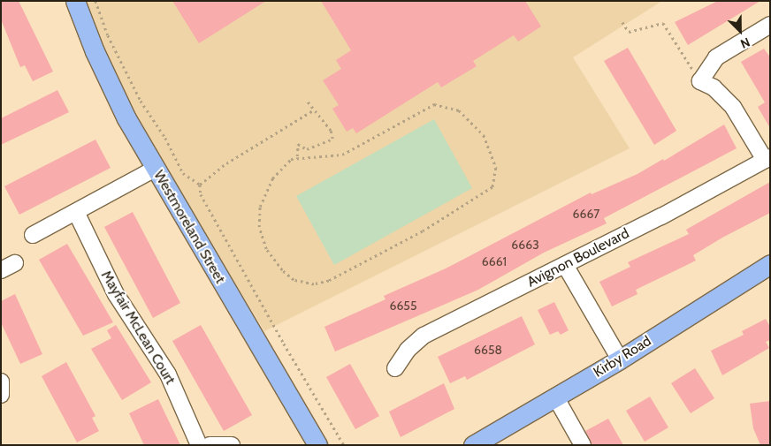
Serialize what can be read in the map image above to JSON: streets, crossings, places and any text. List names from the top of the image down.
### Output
{
  "streets": {
    "main road": ["Westmoreland Street", "Kirby Road"],
    "street": ["Avignon Boulevard", "Mayfair McLean Court"]
  },
  "house_numbers": [
    "6667",
    "6663",
    "6661",
    "6655",
    "6658"
  ],
  "north": "bottom right"
}
